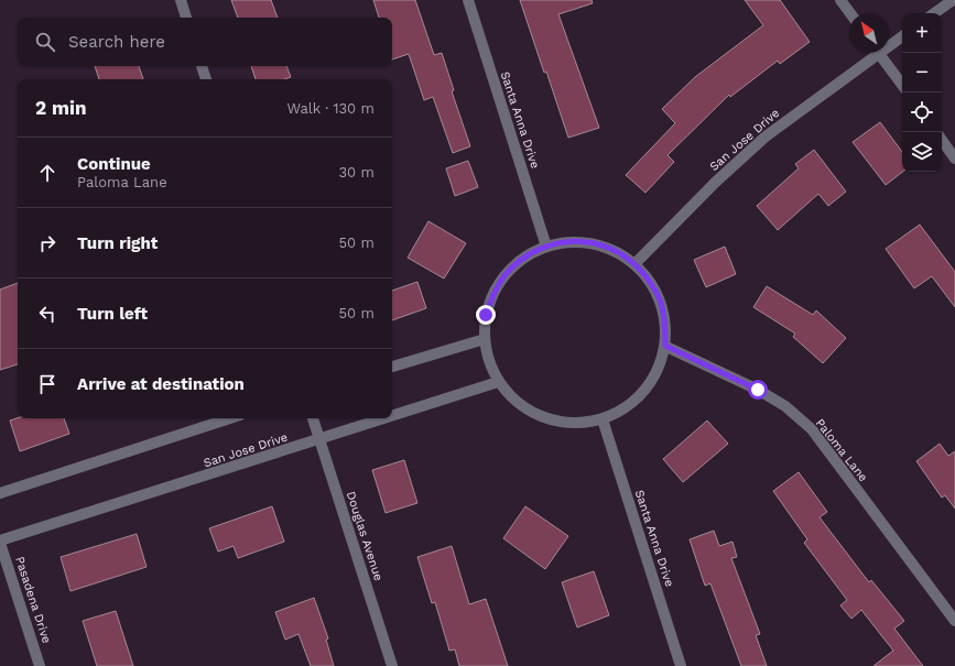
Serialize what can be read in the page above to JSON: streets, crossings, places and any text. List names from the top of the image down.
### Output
{
  "streets": {
    "street": [
      "Santa Anna Drive",
      "San Jose Drive",
      "Paloma Lane",
      "Douglas Avenue",
      "Pasadena Drive"
    ]
  },
  "crossings": [
    ["San Jose Drive", "Douglas Avenue"],
    ["San Jose Drive", "Pasadena Drive"]
  ],
  "north": "top left",
  "page": {
    "map_buttons": ["+", "−"],
    "search": "Search here",
    "heading": ["2 min", "Walk · 130 m"],
    "list": [
      ["Continue", "Paloma Lane", "30 m"],
      ["Turn right", "50 m"],
      ["Turn left", "50 m"],
      "Arrive at destination"
    ]
  }
}
